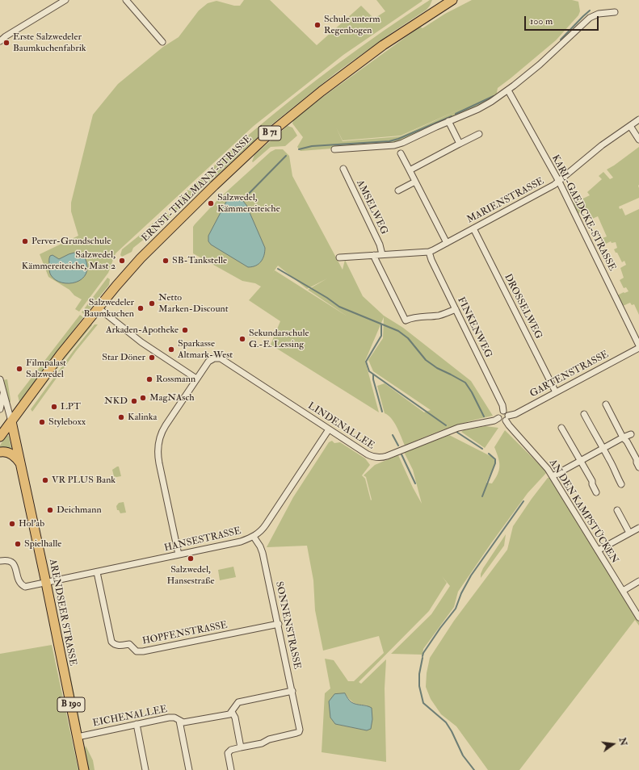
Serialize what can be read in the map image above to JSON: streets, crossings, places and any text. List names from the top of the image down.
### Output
{
  "streets": {
    "main road": [
      "B 71",
      "ERNST-THÄLMANN-STRASSE",
      "ARENDSEER STRASSE",
      "B 190"
    ],
    "street": [
      "MARIENSTRASSE",
      "AMSELWEG",
      "KARL-GAEDCKE-STRASSE",
      "DROSSELWEG",
      "FINKENWEG",
      "GARTENSTRASSE",
      "LINDENALLEE",
      "AN DEN KAMPSTÜCKEN",
      "HANSESTRASSE",
      "SONNENSTRASSE",
      "HOPFENSTRASSE",
      "EICHENALLEE"
    ]
  },
  "crossings": [
    ["B 71", "ERNST-THÄLMANN-STRASSE"],
    ["B 71", "ARENDSEER STRASSE"],
    ["ERNST-THÄLMANN-STRASSE", "ARENDSEER STRASSE"],
    ["MARIENSTRASSE", "AMSELWEG"],
    ["MARIENSTRASSE", "KARL-GAEDCKE-STRASSE"],
    ["MARIENSTRASSE", "DROSSELWEG"],
    ["MARIENSTRASSE", "FINKENWEG"],
    ["KARL-GAEDCKE-STRASSE", "GARTENSTRASSE"],
    ["DROSSELWEG", "GARTENSTRASSE"],
    ["FINKENWEG", "GARTENSTRASSE"],
    ["FINKENWEG", "LINDENALLEE"],
    ["FINKENWEG", "AN DEN KAMPSTÜCKEN"],
    ["GARTENSTRASSE", "LINDENALLEE"],
    ["GARTENSTRASSE", "AN DEN KAMPSTÜCKEN"],
    ["LINDENALLEE", "AN DEN KAMPSTÜCKEN"],
    ["LINDENALLEE", "HANSESTRASSE"],
    ["HANSESTRASSE", "ARENDSEER STRASSE"],
    ["HANSESTRASSE", "SONNENSTRASSE"],
    ["HANSESTRASSE", "HOPFENSTRASSE"],
    ["ARENDSEER STRASSE", "EICHENALLEE"],
    ["SONNENSTRASSE", "HOPFENSTRASSE"],
    ["SONNENSTRASSE", "EICHENALLEE"]
  ],
  "places": [
    "Schule unterm Regenbogen",
    "Erste Salzwedeler Baumkuchenfabrik",
    "Salzwedel, Kämmereiteiche",
    "Perver-Grundschule",
    "Salzwedel, Kämmereiteiche, Mast 2",
    "SB-Tankstelle",
    "Netto Marken-Discount",
    "Salzwedeler Baumkuchen",
    "Arkaden-Apotheke",
    "Sekundarschule G.-E. Lessing",
    "Sparkasse Altmark-West",
    "Star Döner",
    "Filmpalast Salzwedel",
    "Rossmann",
    "MagNAsch",
    "NKD",
    "LPT",
    "Kalinka",
    "Styleboxx",
    "VR PLUS Bank",
    "Deichmann",
    "Hol'ab",
    "Spielhalle",
    "Salzwedel, Hansestraße"
  ],
  "scale_bar": "100 m",
  "north": "right"
}
